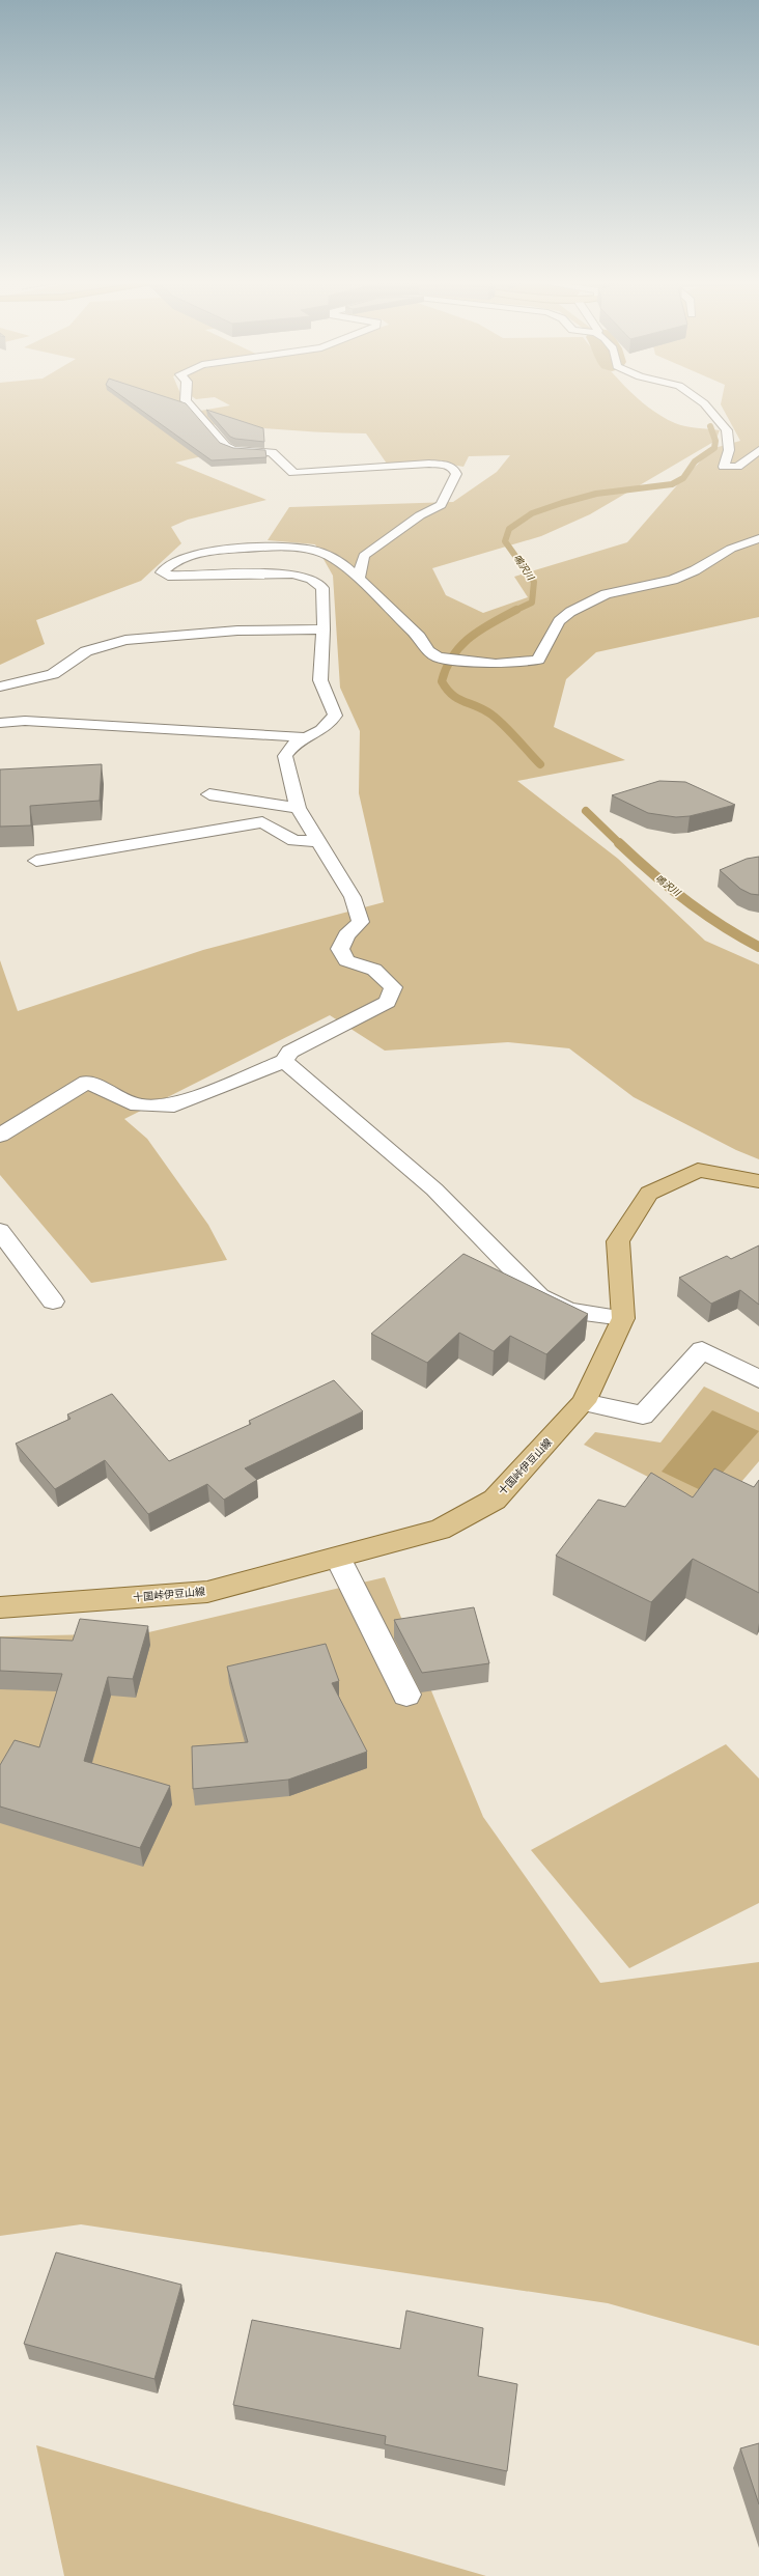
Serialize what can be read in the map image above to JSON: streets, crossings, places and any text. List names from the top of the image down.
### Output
{
  "streets": {
    "main road": ["十国峠伊豆山線"]
  },
  "water": ["鳴沢川"]
}
